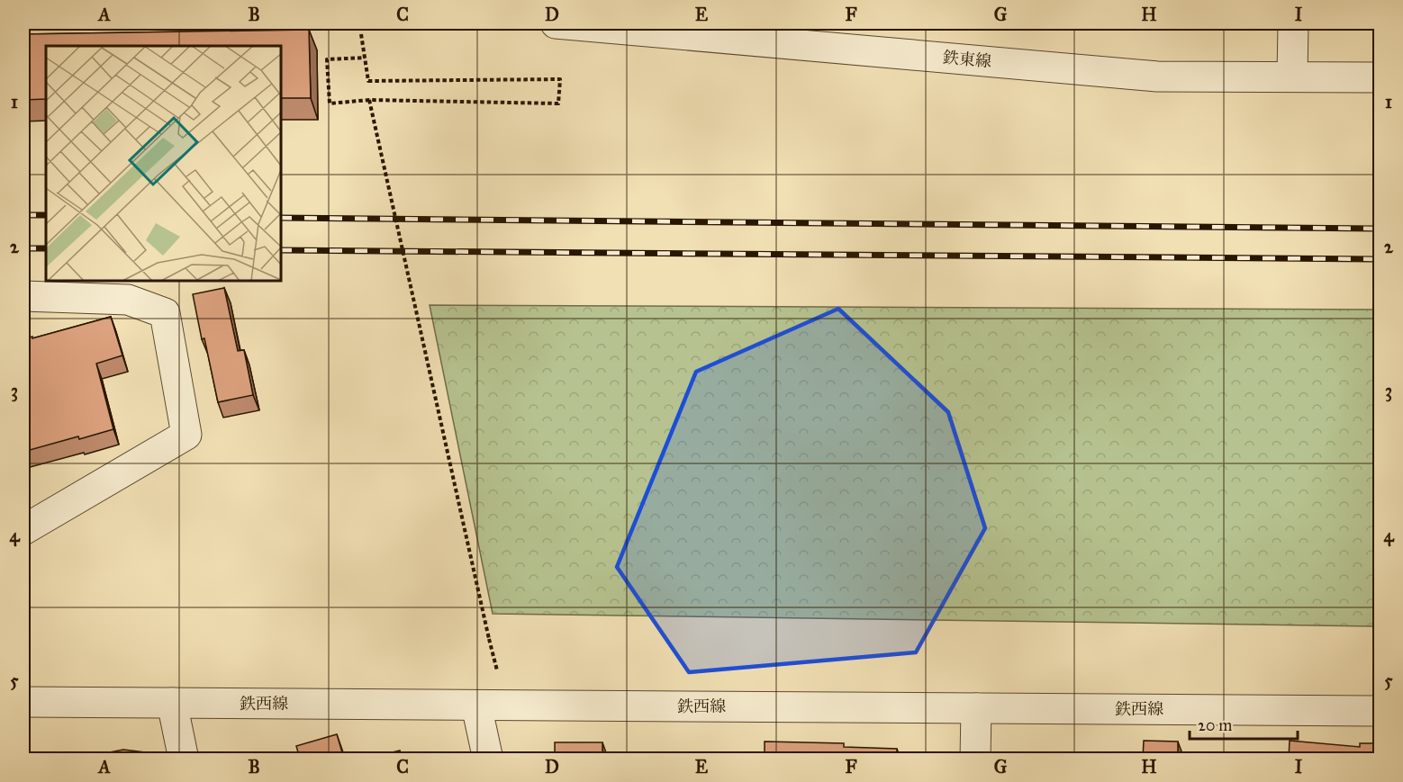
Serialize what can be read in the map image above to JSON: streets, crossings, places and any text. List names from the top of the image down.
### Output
{
  "streets": {
    "street": ["鉄東線", "鉄西線"]
  },
  "scale_bar": "20 m",
  "grid": {
    "columns": [
      "A",
      "B",
      "C",
      "D",
      "E",
      "F",
      "G",
      "H",
      "I"
    ],
    "rows": [
      "1",
      "2",
      "3",
      "4",
      "5"
    ]
  }
}
